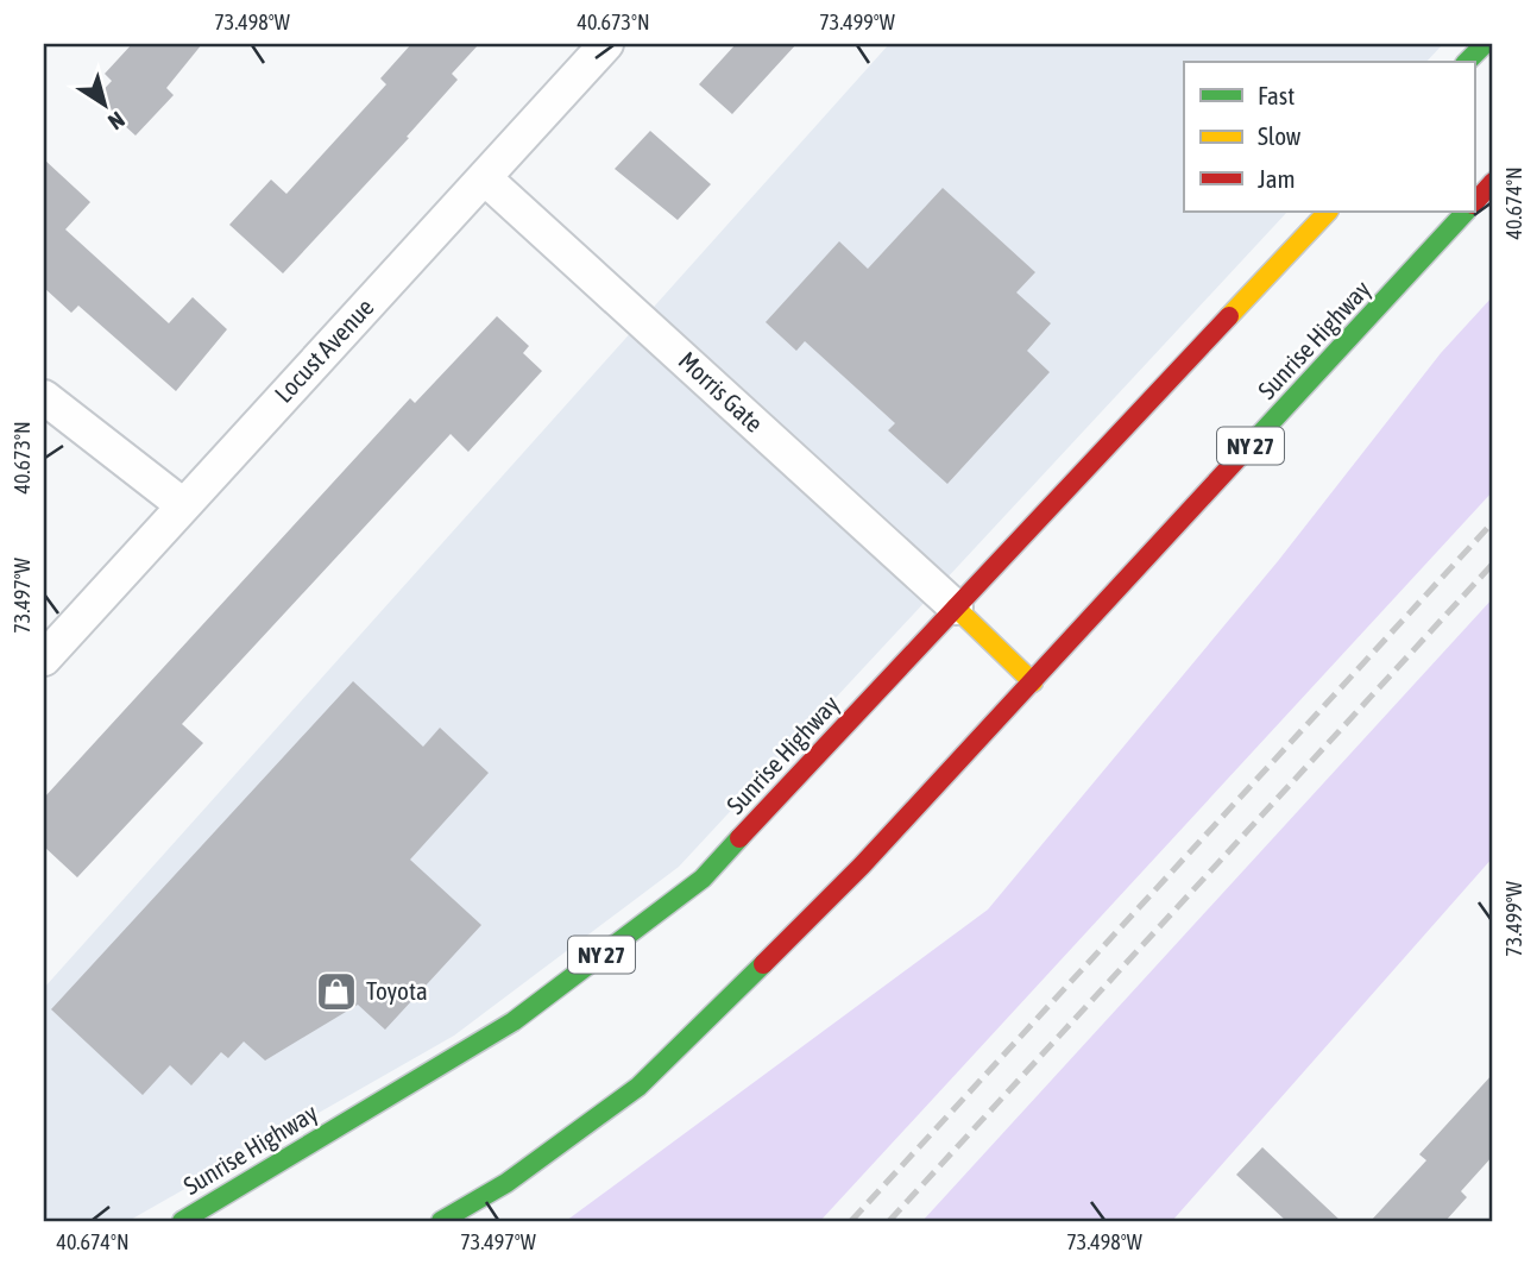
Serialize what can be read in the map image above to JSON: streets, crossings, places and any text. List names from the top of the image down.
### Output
{
  "streets": {
    "highway": ["Sunrise Highway", "NY 27"],
    "street": ["Locust Avenue", "Morris Gate"]
  },
  "crossings": [
    ["Sunrise Highway", "Morris Gate"],
    ["Locust Avenue", "Morris Gate"]
  ],
  "places": {
    "shop": ["Toyota"]
  },
  "legend": ["Fast", "Slow", "Jam"],
  "north": "bottom right",
  "coordinates": [
    "73.498°W",
    "40.673°N",
    "73.499°W",
    "40.674°N",
    "73.497°W"
  ]
}
